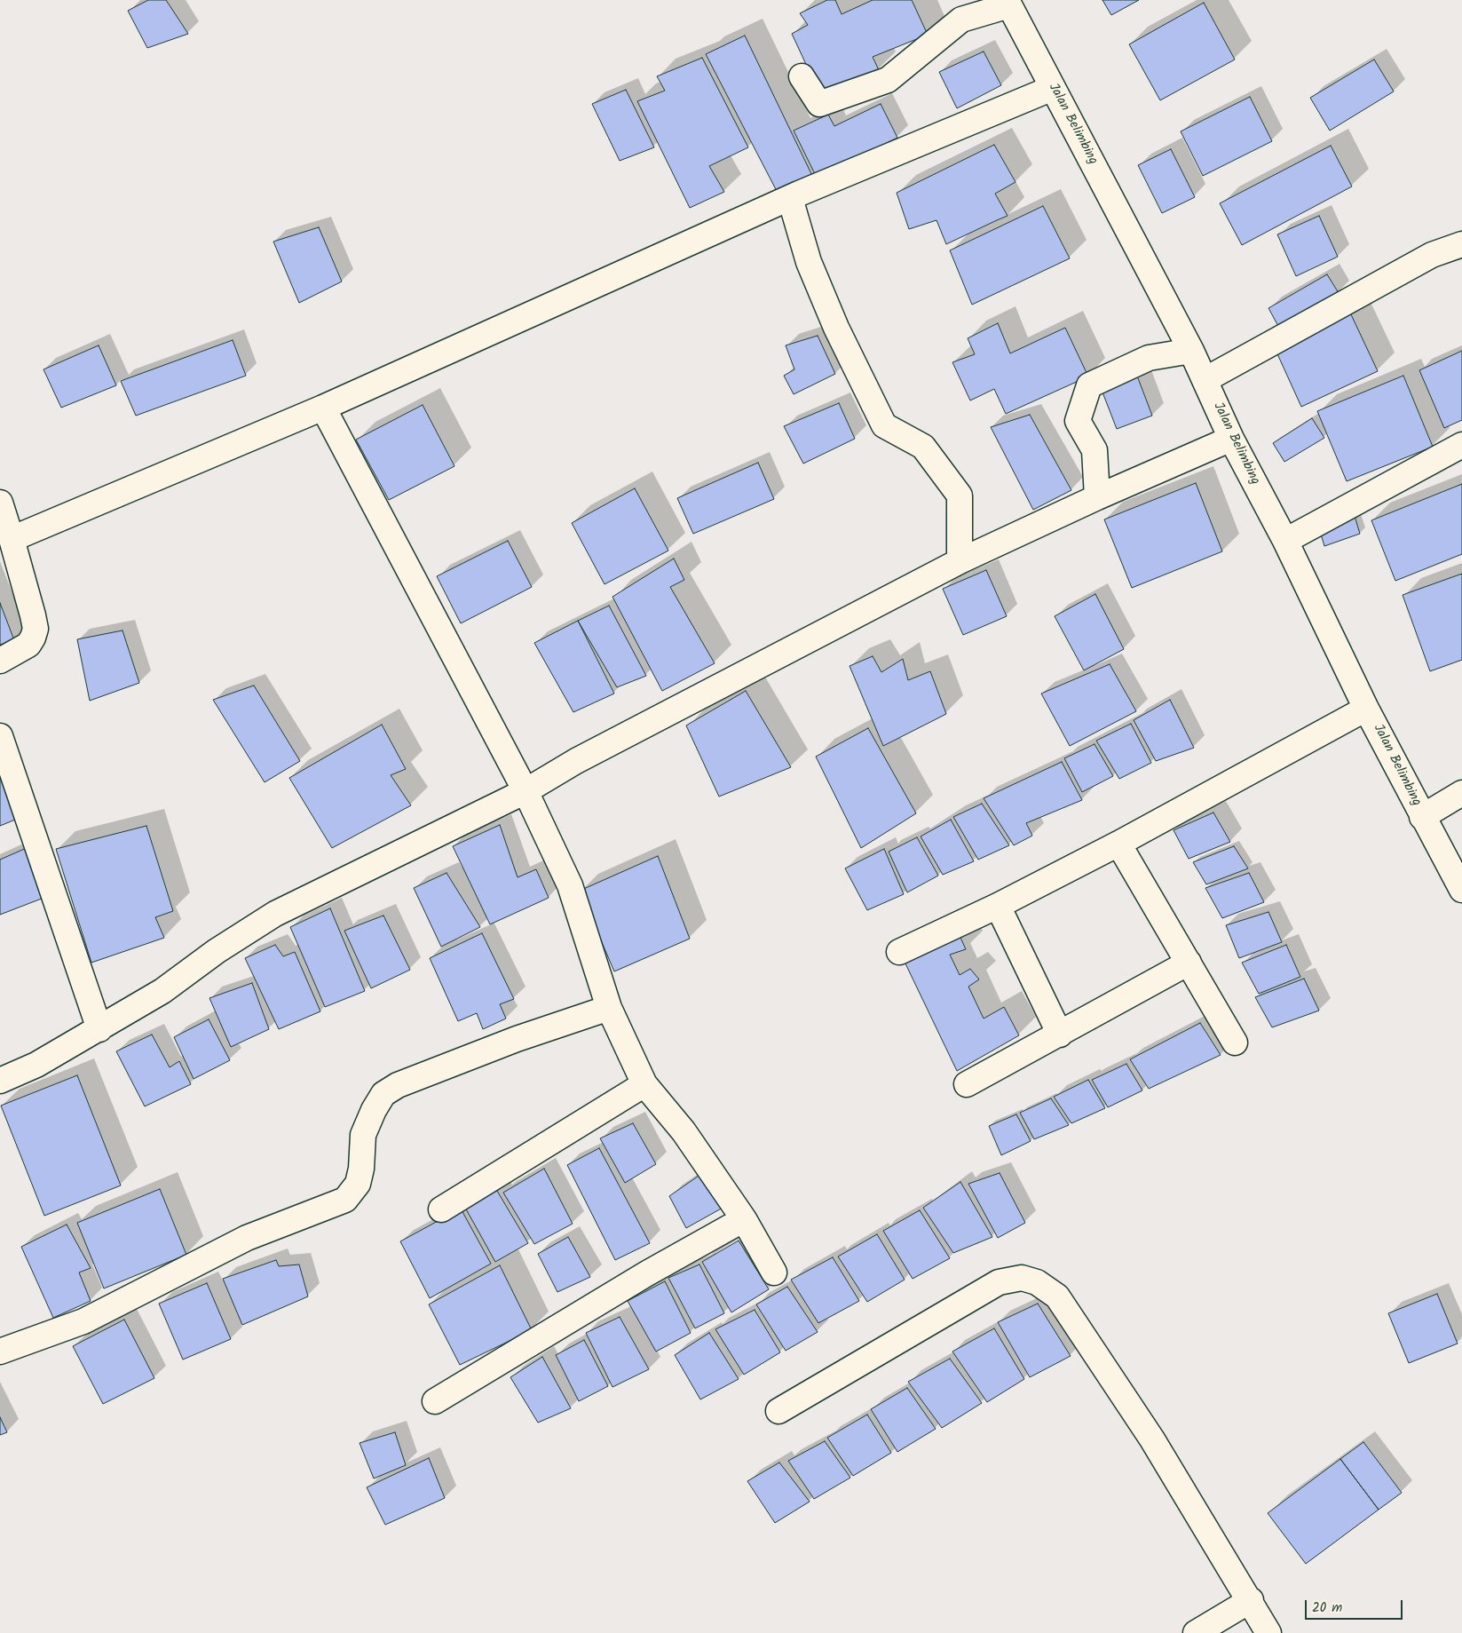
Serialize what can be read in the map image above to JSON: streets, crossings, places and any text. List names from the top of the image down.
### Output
{
  "streets": {
    "street": ["Jalan Belimbing"]
  },
  "scale_bar": "20 m"
}
